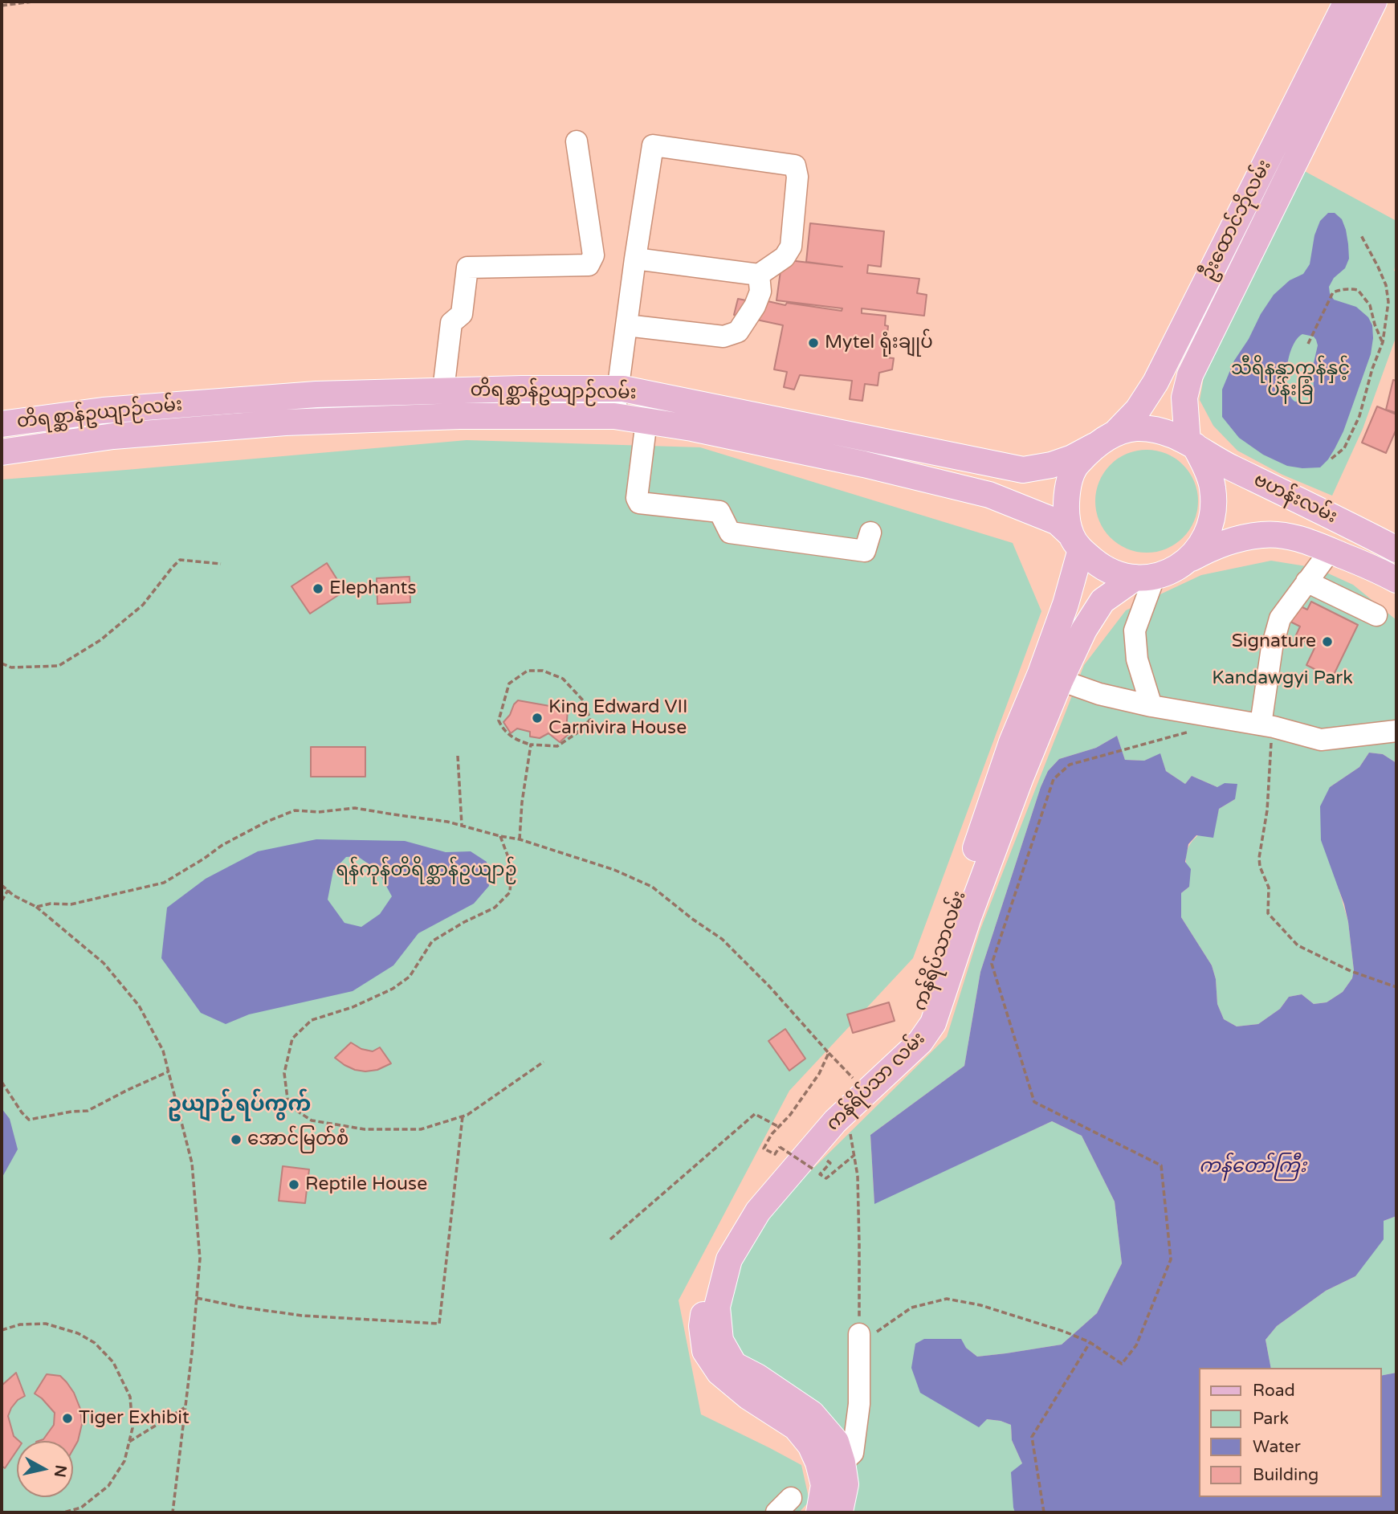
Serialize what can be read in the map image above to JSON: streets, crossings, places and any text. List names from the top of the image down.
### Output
{
  "streets": {
    "main road": [
      "ဦးထောင်ဘိုလမ်း",
      "တိရစ္ဆာန်ဥယျာဉ်လမ်း",
      "ဗဟန်းလမ်း",
      "ကန်ရိပ်သာလမ်း",
      "ကန်ရိပ်သာ လမ်း"
    ]
  },
  "crossings": [
    ["ဦးထောင်ဘိုလမ်း", "တိရစ္ဆာန်ဥယျာဉ်လမ်း"],
    ["ဦးထောင်ဘိုလမ်း", "ဗဟန်းလမ်း"],
    ["ဦးထောင်ဘိုလမ်း", "ကန်ရိပ်သာလမ်း"],
    ["တိရစ္ဆာန်ဥယျာဉ်လမ်း", "ဗဟန်းလမ်း"],
    ["တိရစ္ဆာန်ဥယျာဉ်လမ်း", "ကန်ရိပ်သာလမ်း"],
    ["ဗဟန်းလမ်း", "ကန်ရိပ်သာလမ်း"],
    ["ကန်ရိပ်သာလမ်း", "ကန်ရိပ်သာ လမ်း"]
  ],
  "districts": ["ဥယျာဉ်ရပ်ကွက်"],
  "water": ["ကန်တော်ကြီး"],
  "parks": ["သီရိနန္ဒာကန်နှင့် ပန်းခြံ", "Kandawgyi Park", "ရန်ကုန်တိရိစ္ဆာန်ဥယျာဉ်"],
  "places": [
    "Mytel ရုံးချုပ်",
    "Elephants",
    "Signature",
    "King Edward VII Carnivira House",
    "အောင်မြတ်စံ",
    "Reptile House",
    "Tiger Exhibit"
  ],
  "legend": [
    "Road",
    "Park",
    "Water",
    "Building"
  ],
  "north": "right"
}
